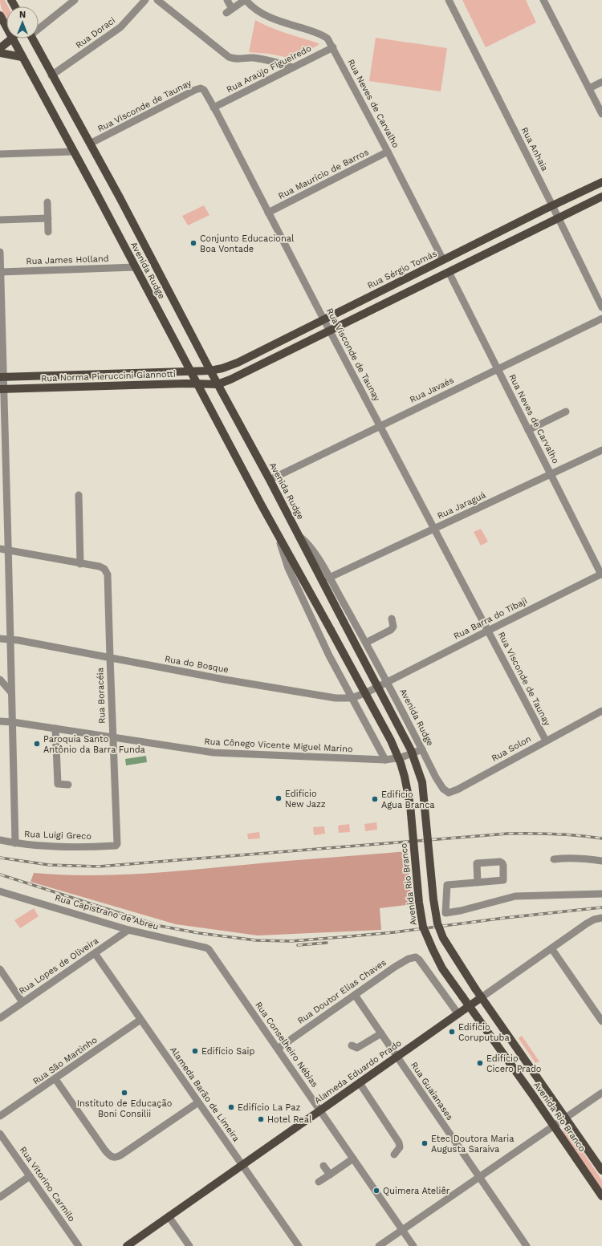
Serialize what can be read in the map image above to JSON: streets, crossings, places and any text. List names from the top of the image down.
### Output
{
  "streets": {
    "main road": [
      "Rua Sérgio Tomás",
      "Avenida Rudge",
      "Rua Norma Pieruccini Giannotti",
      "Avenida Rio Branco",
      "Alameda Eduardo Prado"
    ],
    "street": [
      "Rua Doraci",
      "Rua Araújo Figueiredo",
      "Rua Neves de Carvalho",
      "Rua Visconde de Taunay",
      "Rua Anhaia",
      "Rua Maurício de Barros",
      "Rua James Holland",
      "Rua Javaés",
      "Rua Jaraguá",
      "Rua Barra do Tibaji",
      "Rua do Bosque",
      "Rua Boracéia",
      "Rua Cônego Vicente Miguel Marino",
      "Rua Solon",
      "Rua Luigi Greco",
      "Rua Capistrano de Abreu",
      "Rua Lopes de Oliveira",
      "Rua Doutor Elias Chaves",
      "Rua Conselheiro Nébias",
      "Rua São Martinho",
      "Rua Guaianases",
      "Alameda Barão de Limeira",
      "Rua Vitorino Carmilo"
    ]
  },
  "crossings": [
    ["Rua Doraci", "Avenida Rudge"],
    ["Rua Araújo Figueiredo", "Rua Neves de Carvalho"],
    ["Rua Araújo Figueiredo", "Rua Visconde de Taunay"],
    ["Rua Neves de Carvalho", "Rua Maurício de Barros"],
    ["Rua Neves de Carvalho", "Rua Sérgio Tomás"],
    ["Rua Neves de Carvalho", "Rua Javaés"],
    ["Rua Neves de Carvalho", "Rua Jaraguá"],
    ["Rua Neves de Carvalho", "Rua Barra do Tibaji"],
    ["Rua Visconde de Taunay", "Rua Maurício de Barros"],
    ["Rua Visconde de Taunay", "Rua Sérgio Tomás"],
    ["Rua Visconde de Taunay", "Avenida Rudge"],
    ["Rua Visconde de Taunay", "Rua Javaés"],
    ["Rua Visconde de Taunay", "Rua Jaraguá"],
    ["Rua Visconde de Taunay", "Rua Barra do Tibaji"],
    ["Rua Visconde de Taunay", "Rua Solon"],
    ["Rua Anhaia", "Rua Sérgio Tomás"],
    ["Rua James Holland", "Avenida Rudge"],
    ["Rua Sérgio Tomás", "Avenida Rudge"],
    ["Rua Sérgio Tomás", "Rua Norma Pieruccini Giannotti"],
    ["Avenida Rudge", "Rua Norma Pieruccini Giannotti"],
    ["Avenida Rudge", "Rua Javaés"],
    ["Avenida Rudge", "Rua Jaraguá"],
    ["Avenida Rudge", "Rua Barra do Tibaji"],
    ["Avenida Rudge", "Rua do Bosque"],
    ["Avenida Rudge", "Rua Cônego Vicente Miguel Marino"],
    ["Avenida Rudge", "Rua Solon"],
    ["Avenida Rudge", "Avenida Rio Branco"],
    ["Rua Barra do Tibaji", "Rua do Bosque"],
    ["Rua do Bosque", "Rua Boracéia"],
    ["Rua Boracéia", "Rua Cônego Vicente Miguel Marino"],
    ["Rua Boracéia", "Rua Luigi Greco"],
    ["Avenida Rio Branco", "Alameda Eduardo Prado"],
    ["Rua Capistrano de Abreu", "Rua Lopes de Oliveira"],
    ["Rua Capistrano de Abreu", "Rua Conselheiro Nébias"],
    ["Rua Lopes de Oliveira", "Alameda Barão de Limeira"],
    ["Rua Doutor Elias Chaves", "Rua Conselheiro Nébias"],
    ["Rua Doutor Elias Chaves", "Alameda Eduardo Prado"],
    ["Rua Doutor Elias Chaves", "Rua Guaianases"],
    ["Rua Conselheiro Nébias", "Alameda Eduardo Prado"],
    ["Rua São Martinho", "Alameda Barão de Limeira"],
    ["Alameda Eduardo Prado", "Rua Guaianases"],
    ["Alameda Eduardo Prado", "Alameda Barão de Limeira"]
  ],
  "places": [
    "Conjunto Educacional Boa Vontade",
    "Paroquia Santo Antônio da Barra Funda",
    "Edifício New Jazz",
    "Edifício Agua Branca",
    "Edifício Coruputuba",
    "Edifício Saip",
    "Edifício Cicero Prado",
    "Instituto de Educação Boni Consilii",
    "Edifício La Paz",
    "Hotel Real",
    "Etec Doutora Maria Augusta Saraiva",
    "Quimera Ateliêr"
  ],
  "north": "top"
}
